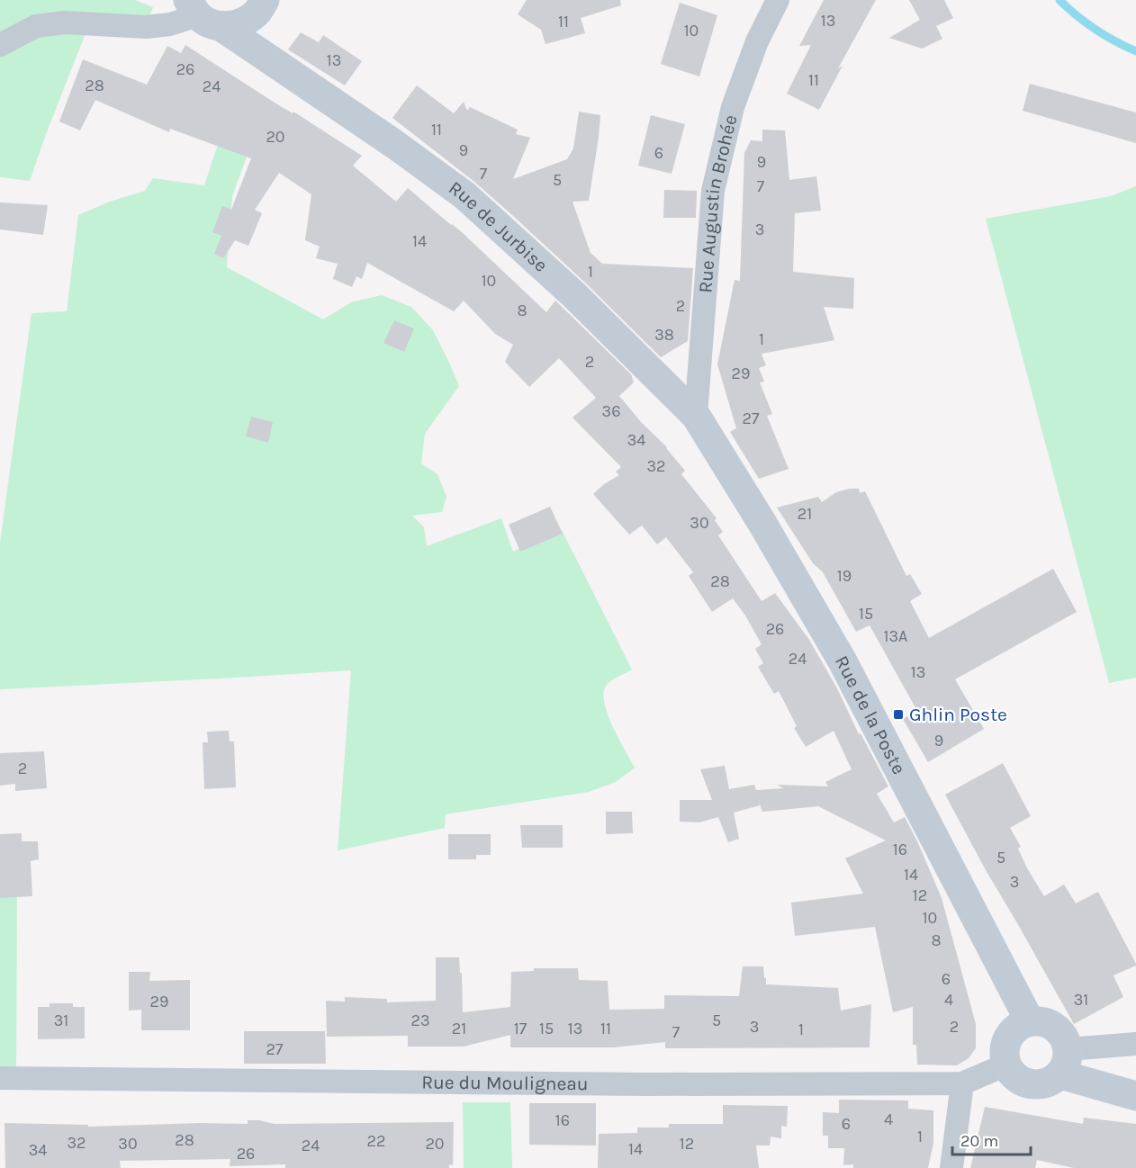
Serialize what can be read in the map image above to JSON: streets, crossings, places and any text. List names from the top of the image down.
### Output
{
  "streets": {
    "street": [
      "Rue Augustin Brohée",
      "Rue de Jurbise",
      "Rue de la Poste",
      "Rue du Mouligneau"
    ]
  },
  "crossings": [
    ["Rue Augustin Brohée", "Rue de Jurbise"],
    ["Rue Augustin Brohée", "Rue de la Poste"],
    ["Rue de Jurbise", "Rue de la Poste"],
    ["Rue de la Poste", "Rue du Mouligneau"]
  ],
  "places": {
    "transit": ["Ghlin Poste"]
  },
  "house_numbers": [
    "13",
    "11",
    "10",
    "13",
    "26",
    "11",
    "28",
    "24",
    "11",
    "20",
    "9",
    "6",
    "9",
    "7",
    "5",
    "7",
    "3",
    "14",
    "1",
    "10",
    "2",
    "8",
    "38",
    "1",
    "2",
    "29",
    "36",
    "27",
    "34",
    "32",
    "21",
    "30",
    "19",
    "28",
    "15",
    "26",
    "13A",
    "24",
    "13",
    "9",
    "2",
    "16",
    "5",
    "14",
    "3",
    "12",
    "10",
    "8",
    "6",
    "4",
    "31",
    "29",
    "31",
    "23",
    "5",
    "3",
    "2",
    "21",
    "17",
    "15",
    "13",
    "11",
    "1",
    "7",
    "27",
    "4",
    "16",
    "6",
    "1",
    "28",
    "22",
    "32",
    "30",
    "20",
    "12",
    "24",
    "14",
    "34",
    "26"
  ],
  "scale_bar": "20 m"
}
